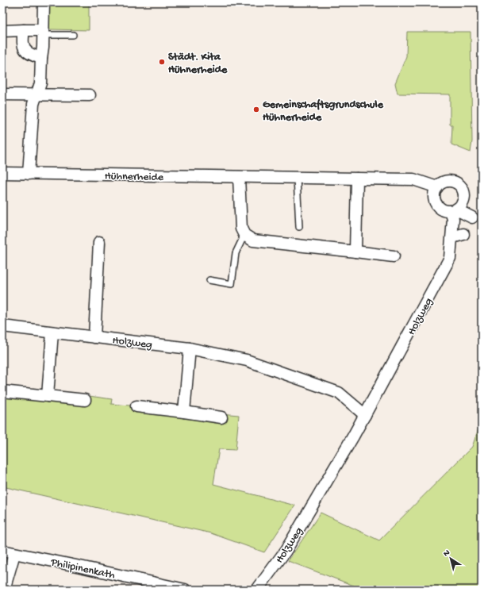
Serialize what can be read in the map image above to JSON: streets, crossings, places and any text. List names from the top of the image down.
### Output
{
  "streets": {
    "street": ["Hühnerheide", "Holzweg", "Philipinenkath"]
  },
  "crossings": [
    ["Hühnerheide", "Holzweg"]
  ],
  "places": ["Städt. Kita Hühnerheide", "Gemeinschaftsgrundschule Hühnerheide"],
  "north": "top left"
}
